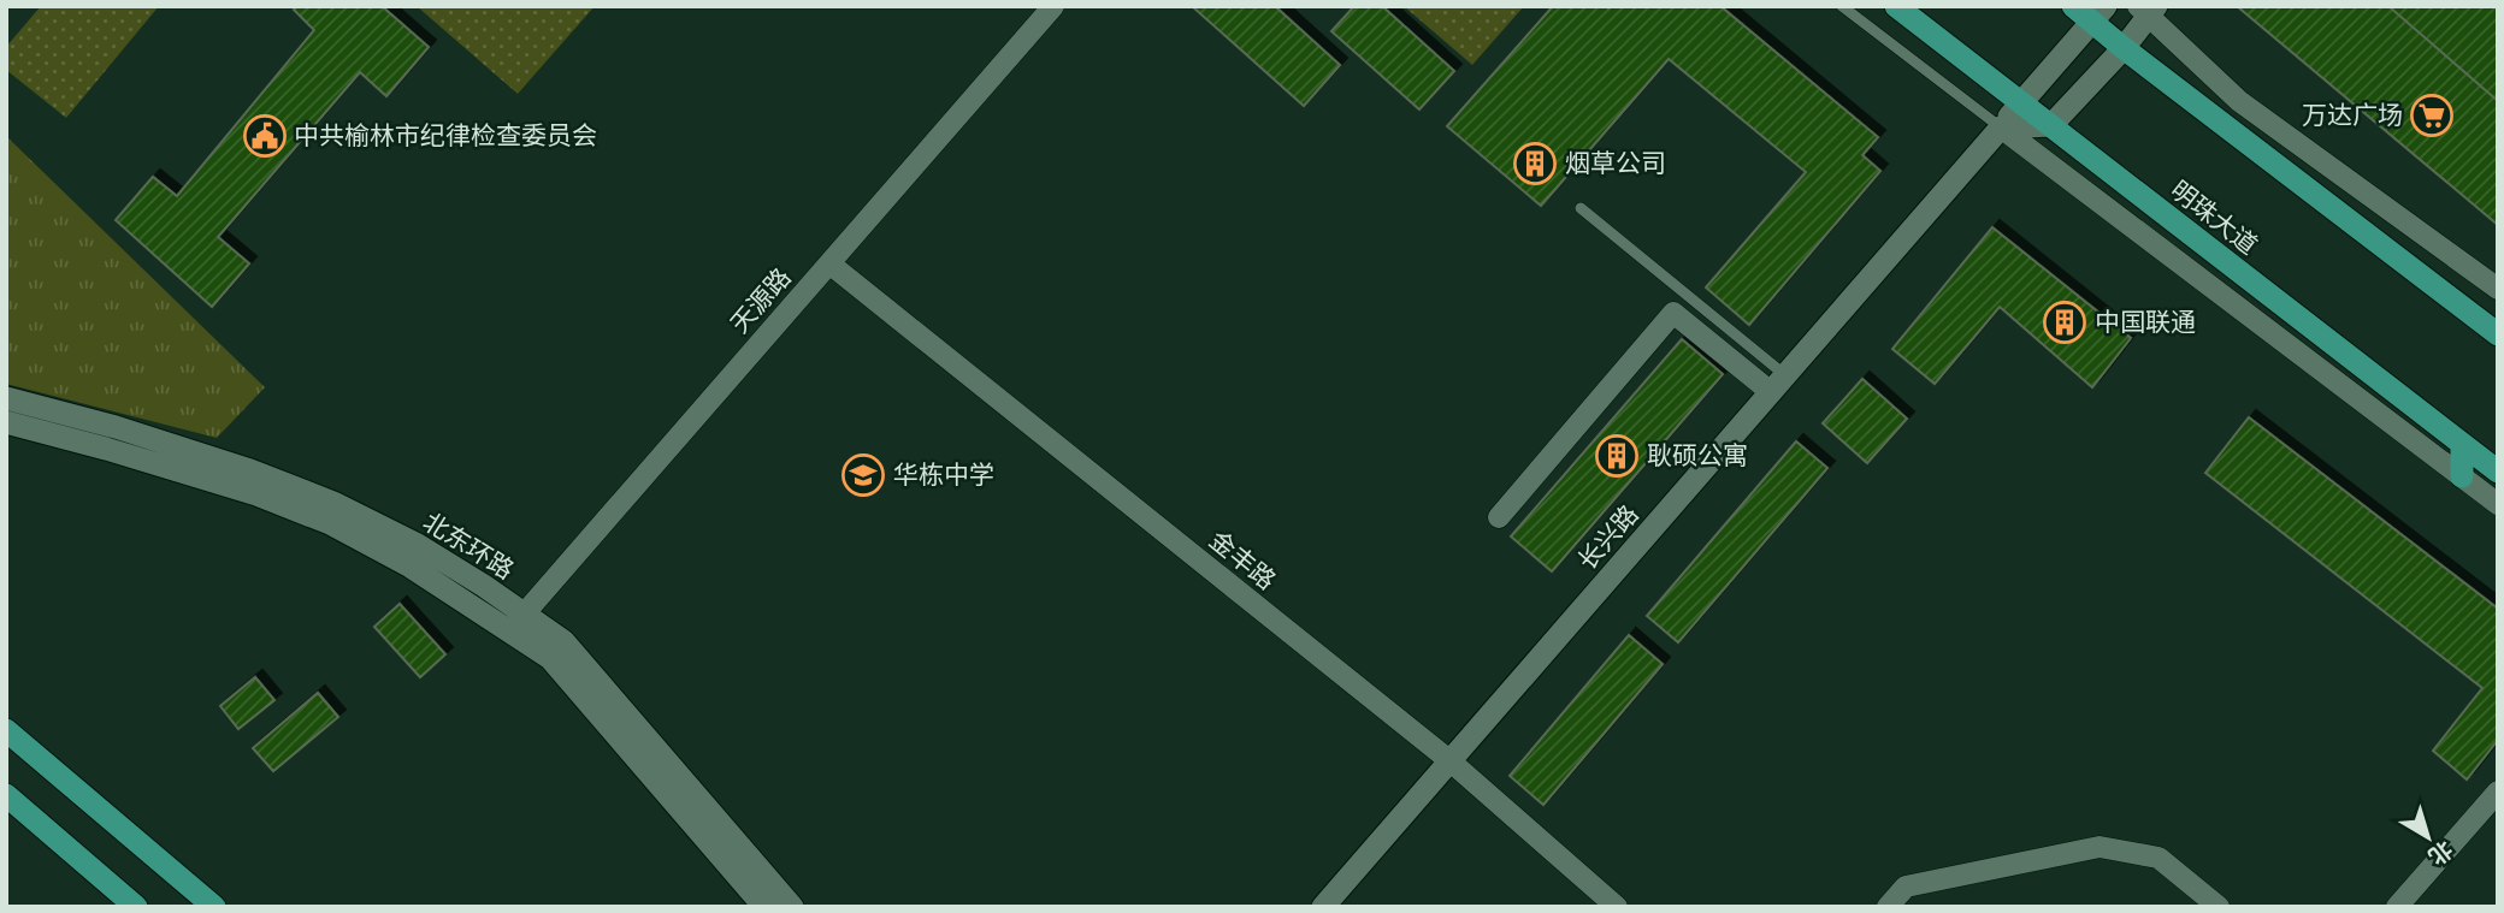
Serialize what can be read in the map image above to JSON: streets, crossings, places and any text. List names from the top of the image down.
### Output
{
  "streets": {
    "main road": ["明珠大道", "长兴路", "北东环路"],
    "street": ["天源路", "金丰路"]
  },
  "crossings": [
    ["明珠大道", "长兴路"],
    ["天源路", "北东环路"],
    ["天源路", "金丰路"],
    ["长兴路", "金丰路"]
  ],
  "places": {
    "supermarket": ["万达广场"],
    "public building": ["中共榆林市纪律检查委员会"],
    "building": ["烟草公司", "中国联通", "耿硕公寓"],
    "school or university": ["华栋中学"]
  },
  "north": "bottom right"
}
